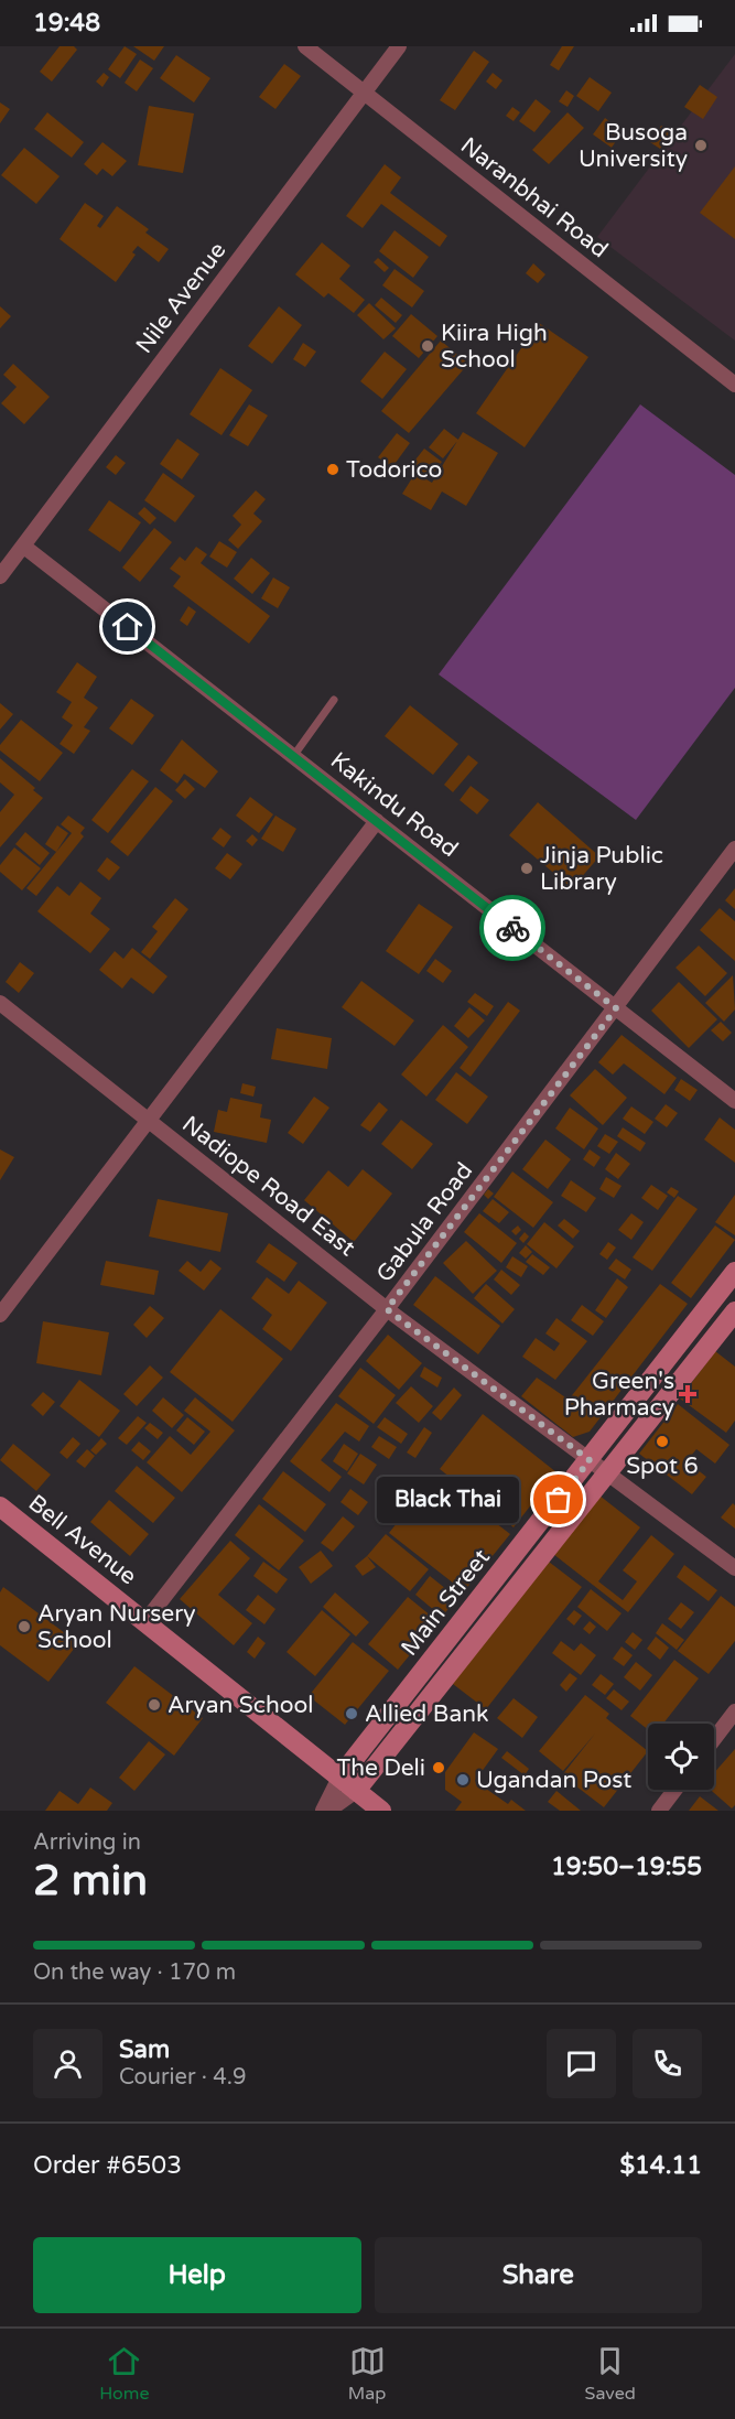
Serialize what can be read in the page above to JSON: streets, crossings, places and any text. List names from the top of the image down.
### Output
{
  "streets": {
    "street": [
      "Naranbhai Road",
      "Nile Avenue",
      "Kakindu Road",
      "Nadiope Road East",
      "Gabula Road",
      "Bell Avenue",
      "Main Street"
    ]
  },
  "crossings": [
    ["Naranbhai Road", "Nile Avenue"],
    ["Nile Avenue", "Kakindu Road"],
    ["Kakindu Road", "Gabula Road"],
    ["Nadiope Road East", "Gabula Road"],
    ["Nadiope Road East", "Main Street"],
    ["Gabula Road", "Bell Avenue"],
    ["Bell Avenue", "Main Street"]
  ],
  "places": {
    "other": [
      "Busoga University",
      "Kiira High School",
      "Todorico",
      "Jinja Public Library",
      "Spot 6",
      "Black Thai",
      "Aryan Nursery School",
      "Aryan School",
      "Allied Bank",
      "The Deli",
      "Ugandan Post"
    ],
    "health": ["Green's Pharmacy"]
  },
  "page": {
    "status": "19:48",
    "bubble": "Black Thai",
    "heading": ["2 min", "Arriving in", "19:50–19:55"],
    "panel": [
      "Sam",
      "Courier · 4.9",
      "Order #6503",
      "$14.11"
    ],
    "bar": "On the way · 170 m",
    "buttons": ["Help", "Share"],
    "tabs": ["Home", "Map", "Saved"]
  }
}
